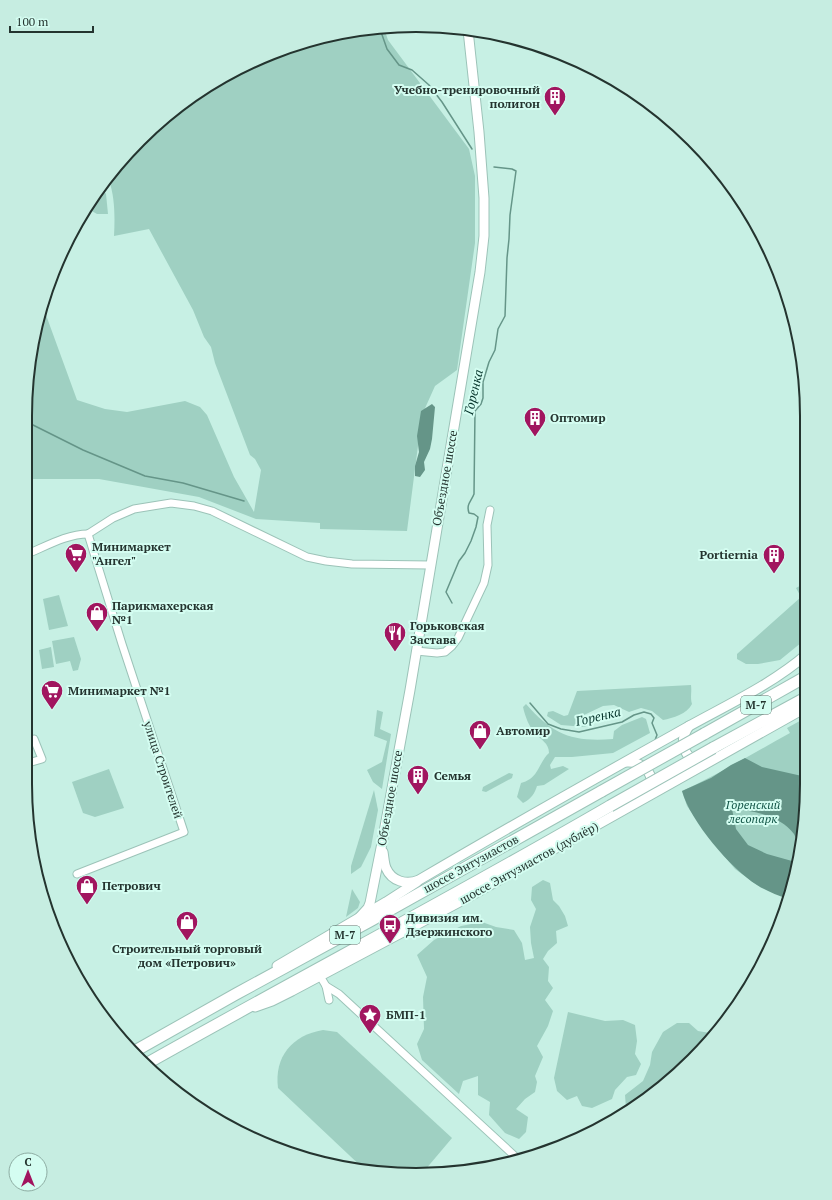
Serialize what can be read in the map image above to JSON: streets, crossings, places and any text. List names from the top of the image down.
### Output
{
  "streets": {
    "highway": ["М-7", "шоссе Энтузиастов"],
    "main road": ["Объездное шоссе", "шоссе Энтузиастов (дублёр)"],
    "street": ["улица Строителей"]
  },
  "crossings": [
    ["шоссе Энтузиастов (дублёр)", "шоссе Энтузиастов"]
  ],
  "water": ["Горенка"],
  "parks": ["Горенский лесопарк"],
  "places": {
    "building": [
      "Учебно-тренировочный полигон",
      "Оптомир",
      "Portiernia",
      "Семья"
    ],
    "supermarket": ["Минимаркет \"Ангел\"", "Минимаркет №1"],
    "shop": [
      "Парикмахерская №1",
      "Автомир",
      "Петрович",
      "Строительный торговый дом «Петрович»"
    ],
    "restaurant": ["Горьковская Застава"],
    "bus stop": ["Дивизия им. Дзержинского"],
    "place": ["БМП-1"]
  },
  "scale_bar": "100 m",
  "north": "top"
}
